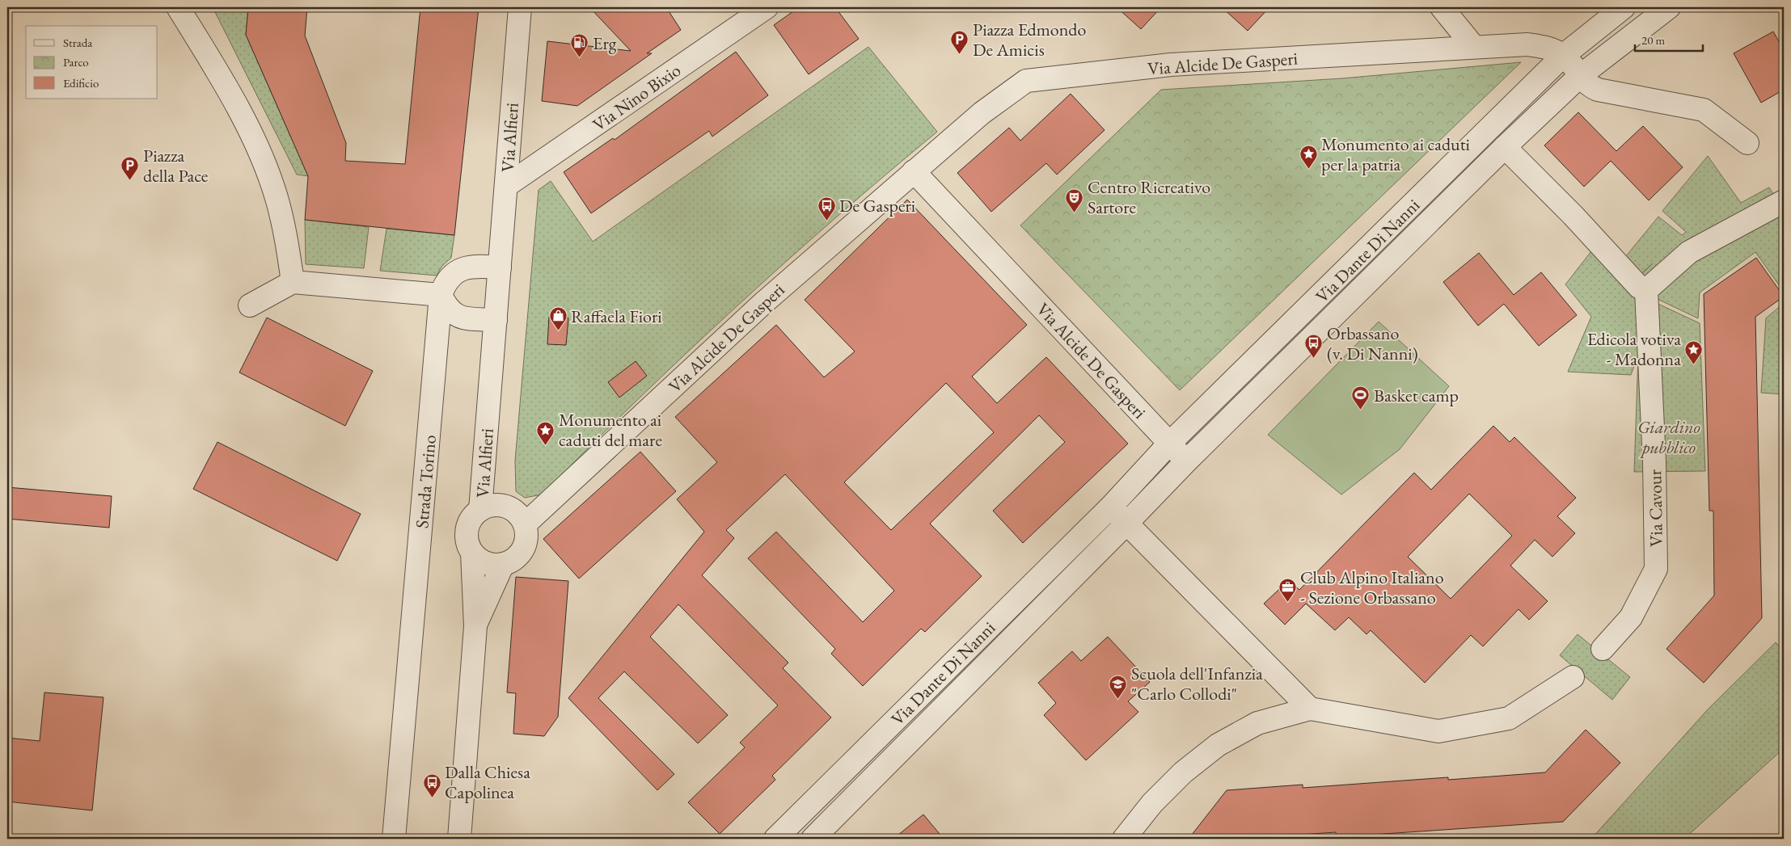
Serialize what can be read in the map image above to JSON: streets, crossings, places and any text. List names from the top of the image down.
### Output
{
  "streets": {
    "street": [
      "Via Alcide De Gasperi",
      "Via Nino Bixio",
      "Via Alfieri",
      "Via Dante Di Nanni",
      "Strada Torino",
      "Via Cavour"
    ]
  },
  "crossings": [
    ["Via Alcide De Gasperi", "Via Alfieri"],
    ["Via Alcide De Gasperi", "Via Dante Di Nanni"],
    ["Via Nino Bixio", "Via Alfieri"],
    ["Via Alfieri", "Strada Torino"]
  ],
  "parks": ["Giardino pubblico"],
  "places": {
    "parking": ["Piazza Edmondo De Amicis", "Piazza della Pace"],
    "fuel station": ["Erg"],
    "place": ["Monumento ai caduti per la patria", "Edicola votiva - Madonna", "Monumento ai caduti del mare"],
    "theatre": ["Centro Ricreativo Sartore"],
    "bus stop": ["De Gasperi", "Orbassano (v. Di Nanni)", "Dalla Chiesa Capolinea"],
    "shop": ["Raffaela Fiori"],
    "sports": ["Basket camp"],
    "office": ["Club Alpino Italiano - Sezione Orbassano"],
    "school or university": ["Scuola dell'Infanzia \"Carlo Collodi\""]
  },
  "legend": ["Strada", "Parco", "Edificio"],
  "scale_bar": "20 m"
}
